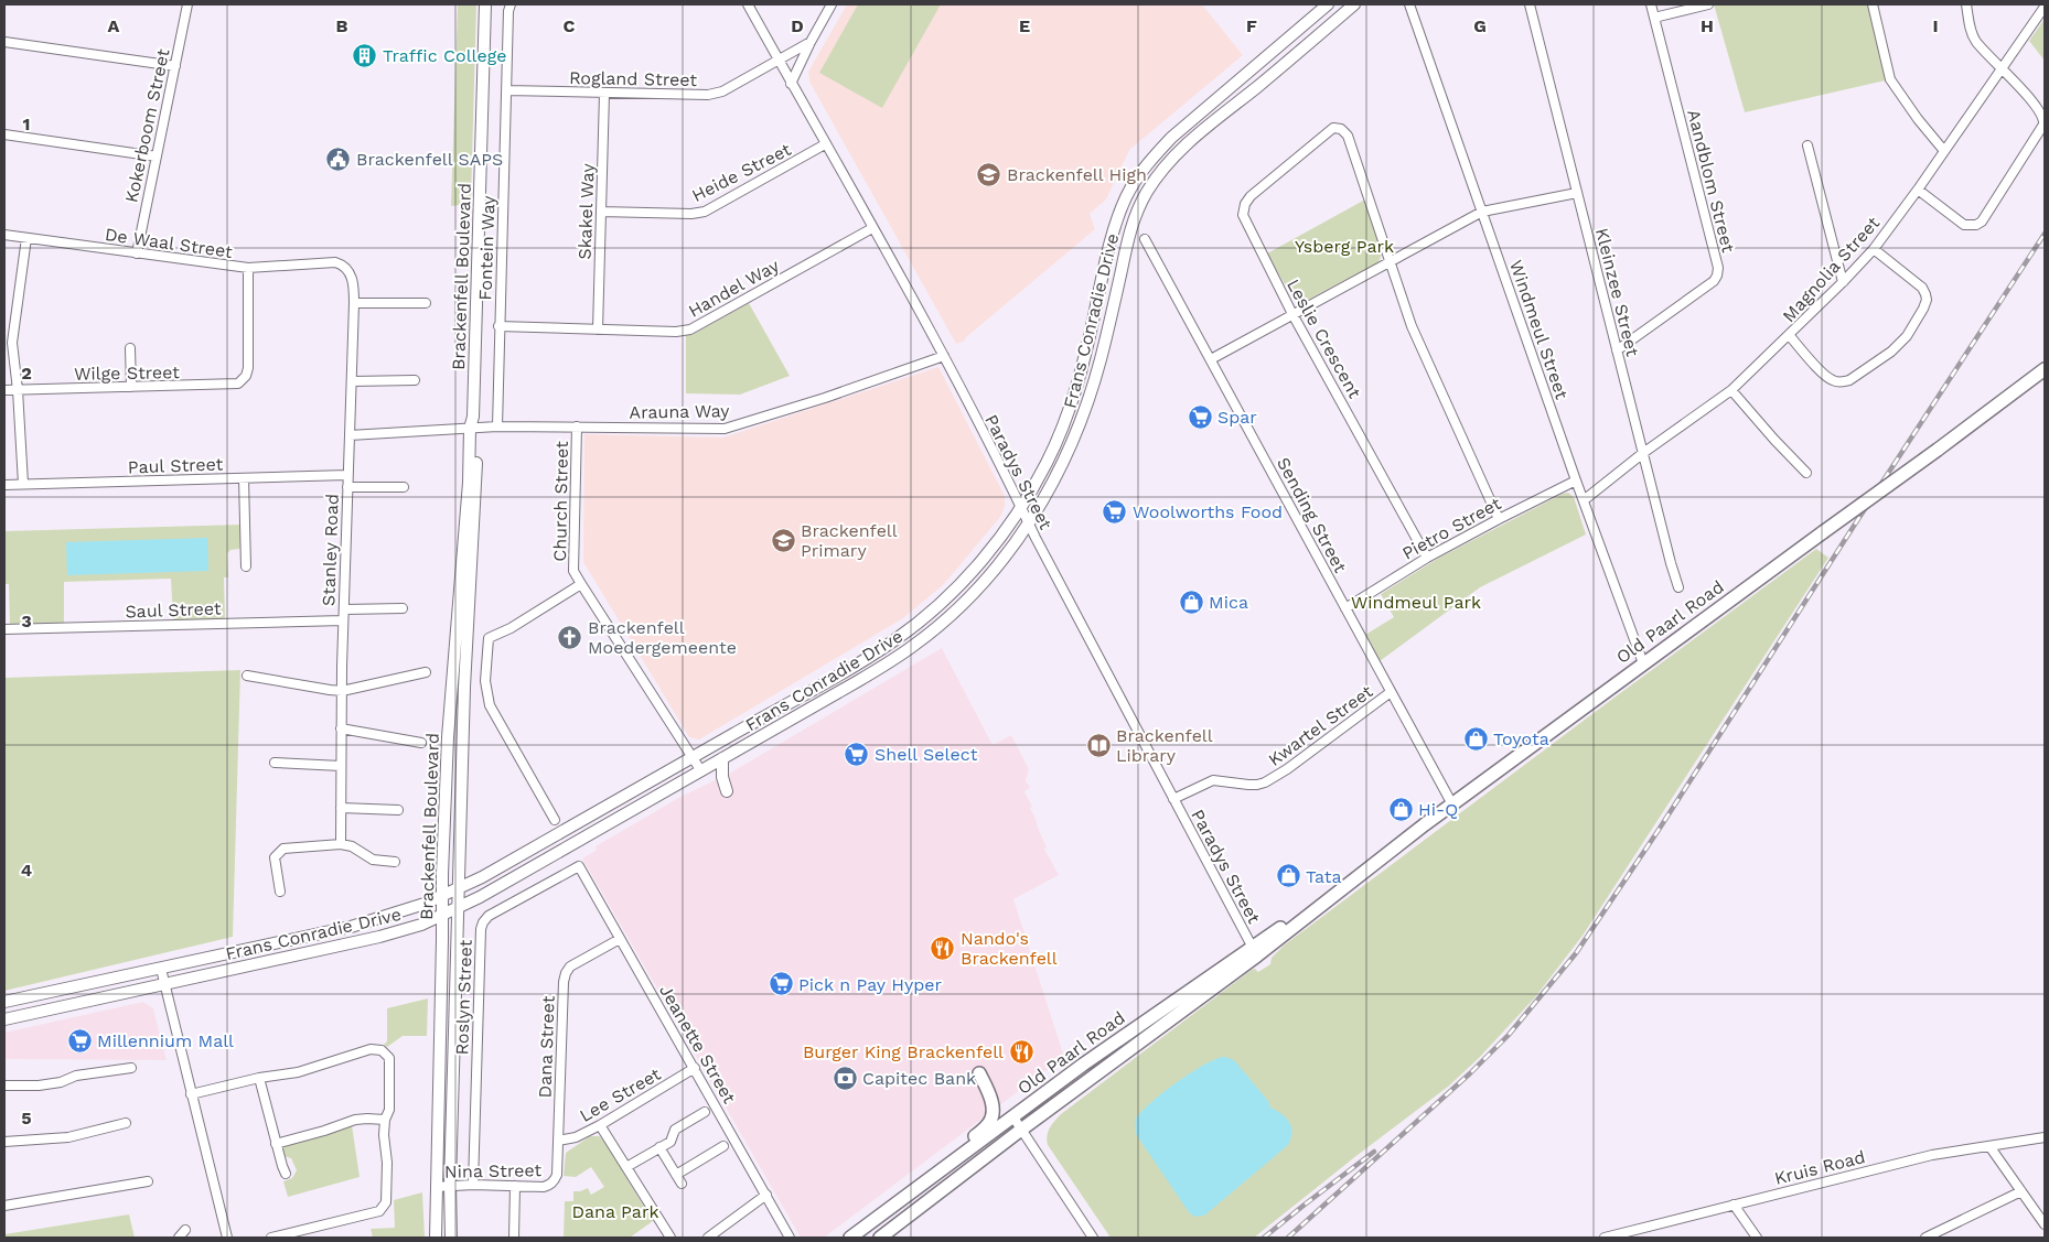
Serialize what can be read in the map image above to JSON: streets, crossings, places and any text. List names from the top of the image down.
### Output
{
  "streets": {
    "main road": ["Old Paarl Road"],
    "street": [
      "Rogland Street",
      "Kokerboom Street",
      "Heide Street",
      "Aandblom Street",
      "Skakel Way",
      "De Waal Street",
      "Fontein Way",
      "Magnolia Street",
      "Brackenfell Boulevard",
      "Handel Way",
      "Kleinzee Street",
      "Frans Conradie Drive",
      "Windmeul Street",
      "Leslie Crescent",
      "Wilge Street",
      "Arauna Way",
      "Paul Street",
      "Paradys Street",
      "Church Street",
      "Sending Street",
      "Pietro Street",
      "Stanley Road",
      "Saul Street",
      "Kwartel Street",
      "Roslyn Street",
      "Jeanette Street",
      "Dana Street",
      "Lee Street",
      "Kruis Road",
      "Nina Street"
    ]
  },
  "crossings": [
    ["Rogland Street", "Skakel Way"],
    ["Rogland Street", "Fontein Way"],
    ["Rogland Street", "Paradys Street"],
    ["Kokerboom Street", "De Waal Street"],
    ["Heide Street", "Skakel Way"],
    ["Heide Street", "Paradys Street"],
    ["Aandblom Street", "Kleinzee Street"],
    ["Skakel Way", "Handel Way"],
    ["De Waal Street", "Wilge Street"],
    ["De Waal Street", "Stanley Road"],
    ["Fontein Way", "Handel Way"],
    ["Fontein Way", "Arauna Way"],
    ["Magnolia Street", "Kleinzee Street"],
    ["Magnolia Street", "Windmeul Street"],
    ["Brackenfell Boulevard", "Frans Conradie Drive"],
    ["Brackenfell Boulevard", "Arauna Way"],
    ["Brackenfell Boulevard", "Nina Street"],
    ["Handel Way", "Paradys Street"],
    ["Frans Conradie Drive", "Paradys Street"],
    ["Frans Conradie Drive", "Church Street"],
    ["Windmeul Street", "Pietro Street"],
    ["Windmeul Street", "Old Paarl Road"],
    ["Leslie Crescent", "Pietro Street"],
    ["Arauna Way", "Paradys Street"],
    ["Arauna Way", "Church Street"],
    ["Paul Street", "Stanley Road"],
    ["Paradys Street", "Old Paarl Road"],
    ["Paradys Street", "Kwartel Street"],
    ["Sending Street", "Pietro Street"],
    ["Sending Street", "Old Paarl Road"],
    ["Sending Street", "Kwartel Street"],
    ["Stanley Road", "Saul Street"],
    ["Roslyn Street", "Jeanette Street"],
    ["Roslyn Street", "Nina Street"],
    ["Jeanette Street", "Dana Street"],
    ["Jeanette Street", "Lee Street"],
    ["Dana Street", "Lee Street"],
    ["Dana Street", "Nina Street"]
  ],
  "parks": ["Ysberg Park", "Windmeul Park", "Dana Park"],
  "places": {
    "building": ["Traffic College"],
    "public building": ["Brackenfell SAPS"],
    "school or university": ["Brackenfell High", "Brackenfell Primary"],
    "supermarket": [
      "Spar",
      "Woolworths Food",
      "Shell Select",
      "Pick n Pay Hyper",
      "Millennium Mall"
    ],
    "shop": [
      "Mica",
      "Toyota",
      "Hi-Q",
      "Tata"
    ],
    "church": ["Brackenfell Moedergemeente"],
    "library": ["Brackenfell Library"],
    "restaurant": ["Nando's Brackenfell", "Burger King Brackenfell"],
    "bank": ["Capitec Bank"]
  },
  "grid": {
    "columns": [
      "A",
      "B",
      "C",
      "D",
      "E",
      "F",
      "G",
      "H",
      "I"
    ],
    "rows": [
      "1",
      "2",
      "3",
      "4",
      "5"
    ]
  }
}
